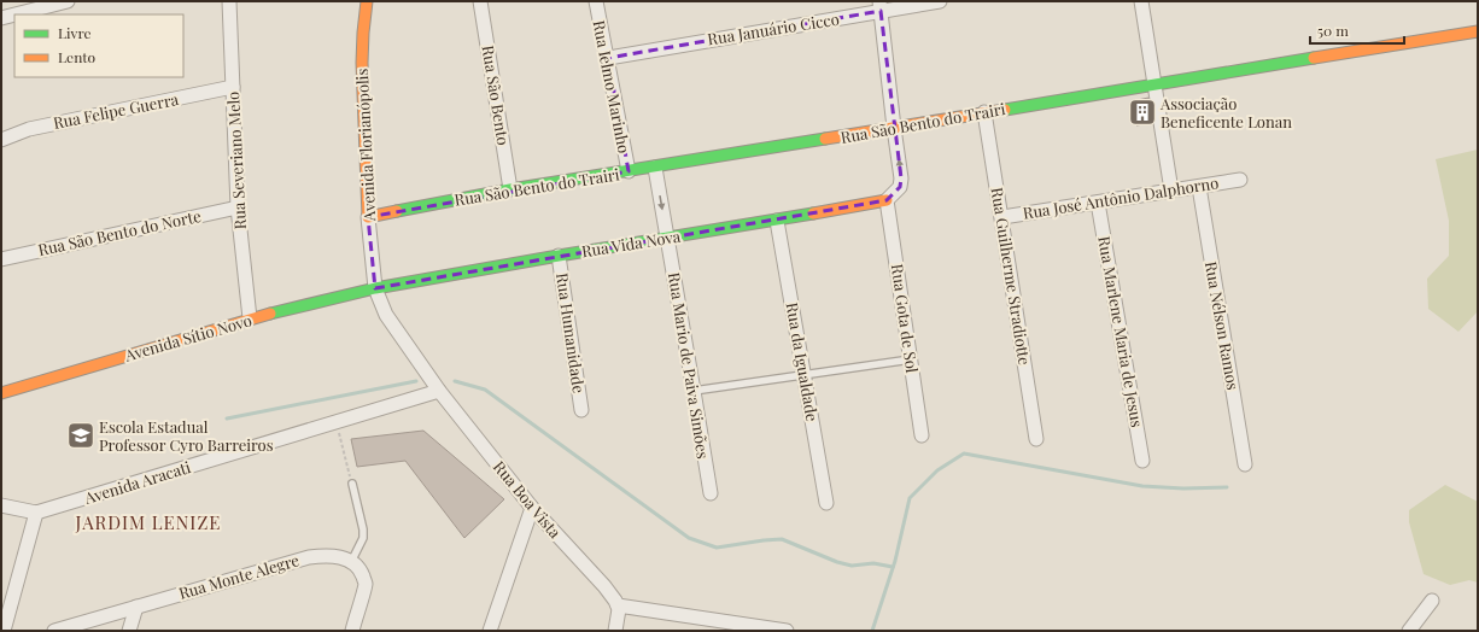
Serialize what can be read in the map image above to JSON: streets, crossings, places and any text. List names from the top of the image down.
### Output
{
  "streets": {
    "street": [
      "Rua Januário Cicco",
      "Rua Ielmo Marinho",
      "Rua São Bento",
      "Rua Felipe Guerra",
      "Rua São Bento do Trairi",
      "Avenida Florianópolis",
      "Rua Severiano Melo",
      "Rua José Antônio Dalphorno",
      "Rua São Bento do Norte",
      "Rua Vida Nova",
      "Rua Guilherme Stradiotte",
      "Rua Gota de Sol",
      "Rua Nélson Ramos",
      "Rua Marlene Maria de Jesus",
      "Rua Humanidade",
      "Avenida Sítio Novo",
      "Rua da Igualdade",
      "Rua Mario de Paiva Simões",
      "Avenida Aracati",
      "Rua Boa Vista",
      "Rua Monte Alegre"
    ]
  },
  "crossings": [
    ["Rua Januário Cicco", "Rua Ielmo Marinho"],
    ["Rua Ielmo Marinho", "Rua São Bento do Trairi"],
    ["Rua São Bento", "Rua São Bento do Trairi"],
    ["Rua Felipe Guerra", "Rua Severiano Melo"],
    ["Rua São Bento do Trairi", "Avenida Florianópolis"],
    ["Rua São Bento do Trairi", "Rua Guilherme Stradiotte"],
    ["Rua São Bento do Trairi", "Rua Mario de Paiva Simões"],
    ["Avenida Florianópolis", "Rua Vida Nova"],
    ["Avenida Florianópolis", "Avenida Sítio Novo"],
    ["Avenida Florianópolis", "Avenida Aracati"],
    ["Avenida Florianópolis", "Rua Boa Vista"],
    ["Rua Severiano Melo", "Rua São Bento do Norte"],
    ["Rua Severiano Melo", "Avenida Sítio Novo"],
    ["Rua José Antônio Dalphorno", "Rua Guilherme Stradiotte"],
    ["Rua José Antônio Dalphorno", "Rua Nélson Ramos"],
    ["Rua José Antônio Dalphorno", "Rua Marlene Maria de Jesus"],
    ["Rua Vida Nova", "Rua Gota de Sol"],
    ["Rua Vida Nova", "Rua Humanidade"],
    ["Rua Vida Nova", "Avenida Sítio Novo"],
    ["Rua Vida Nova", "Rua da Igualdade"],
    ["Rua Vida Nova", "Rua Mario de Paiva Simões"],
    ["Avenida Aracati", "Rua Boa Vista"]
  ],
  "districts": ["JARDIM LENIZE"],
  "places": {
    "building": ["Associação Beneficente Lonan"],
    "school or university": ["Escola Estadual Professor Cyro Barreiros"]
  },
  "legend": ["Livre", "Lento"],
  "scale_bar": "50 m"
}
